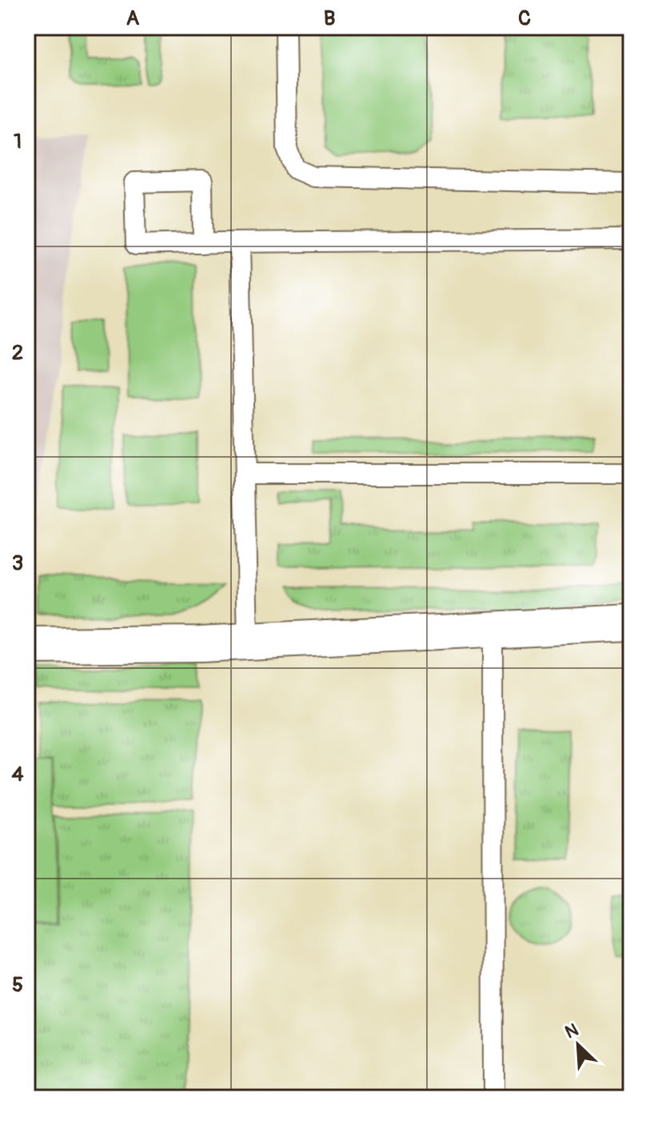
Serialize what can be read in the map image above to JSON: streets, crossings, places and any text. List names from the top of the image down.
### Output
{
  "north": "top left",
  "grid": {
    "columns": ["A", "B", "C"],
    "rows": [
      "1",
      "2",
      "3",
      "4",
      "5"
    ]
  }
}
